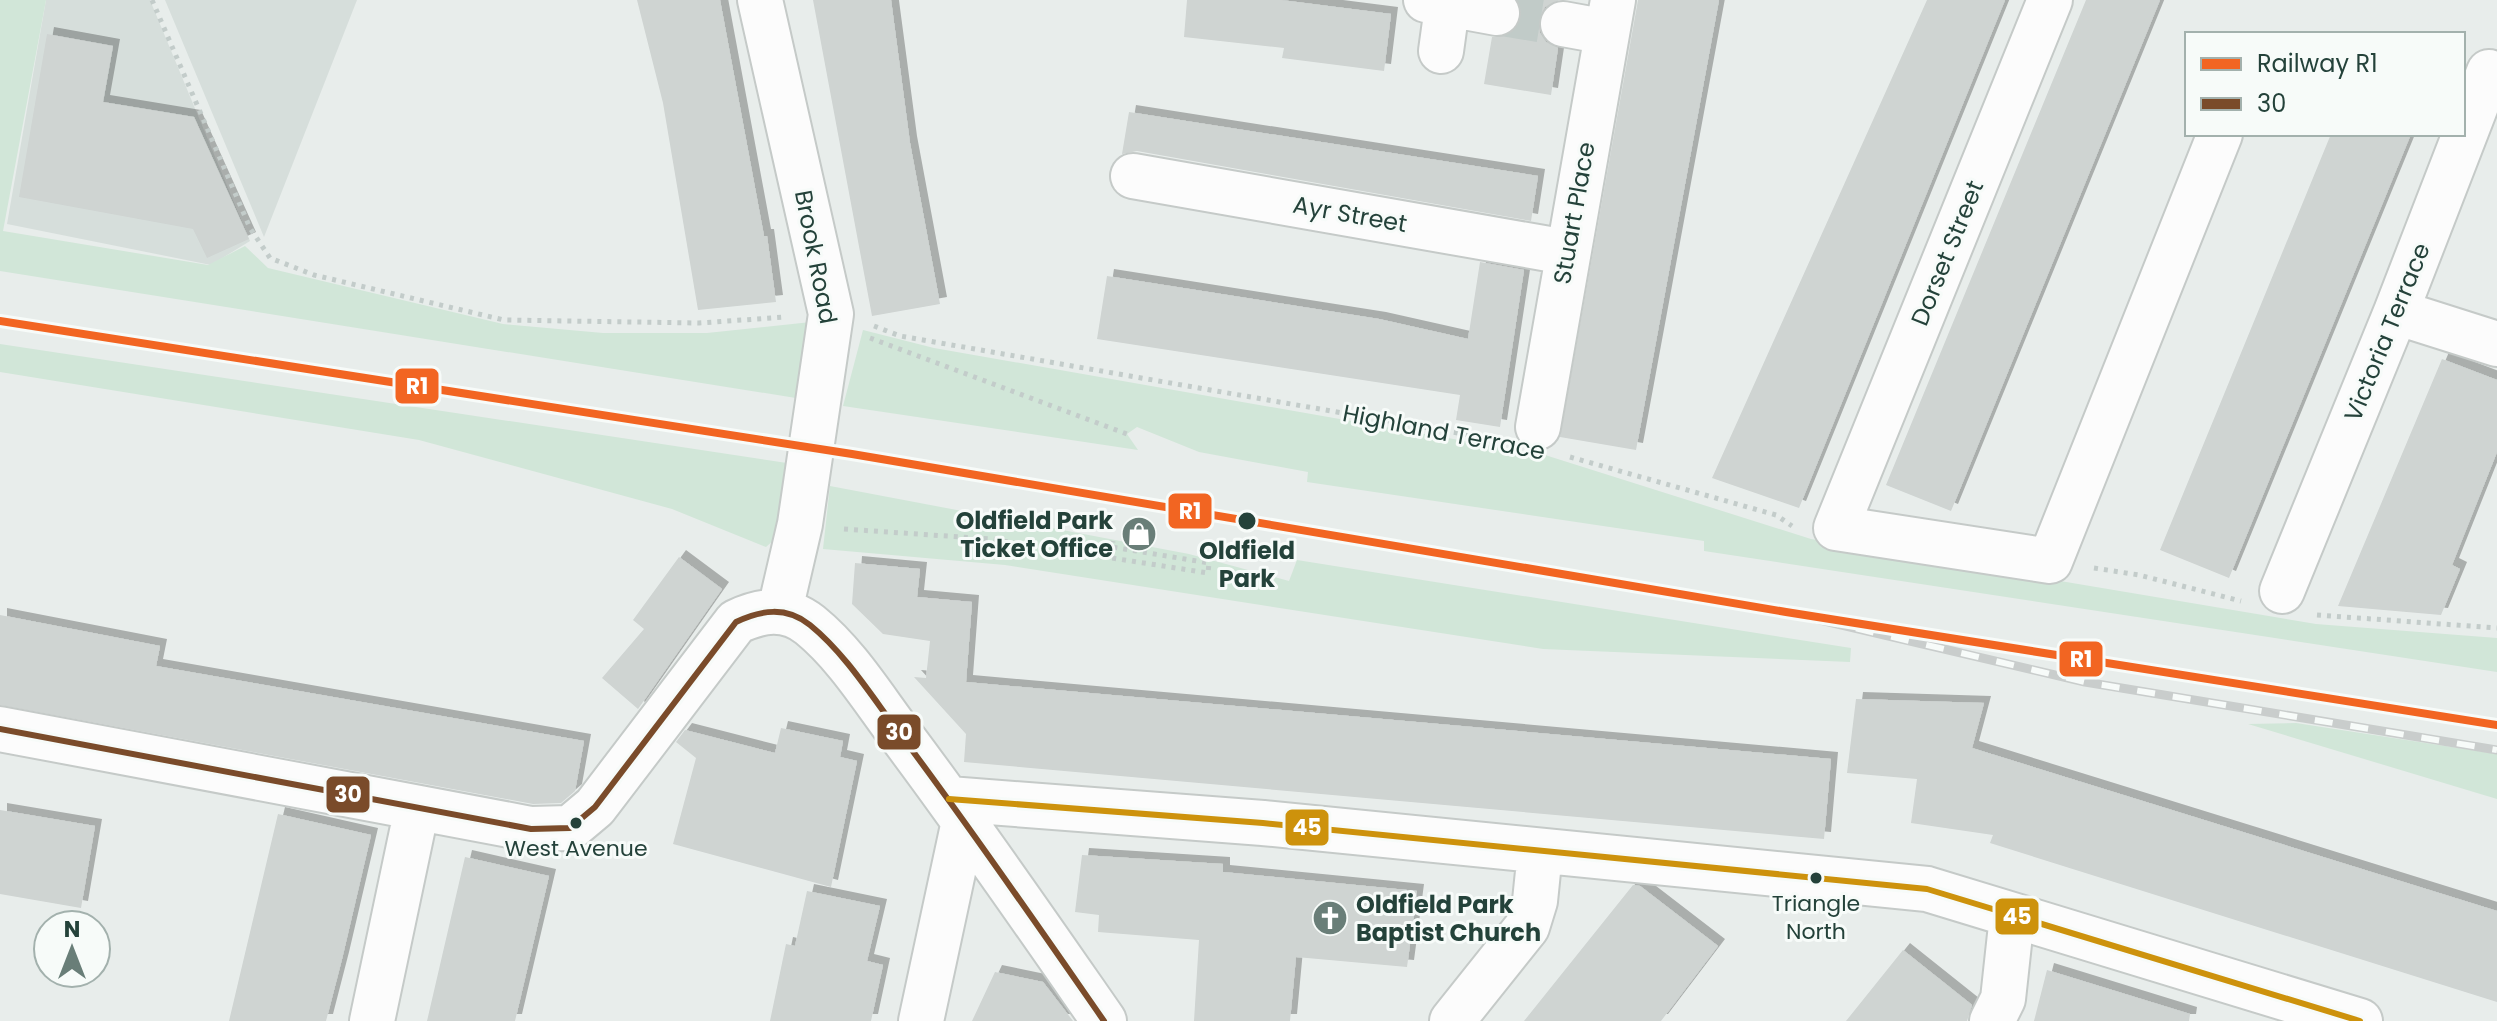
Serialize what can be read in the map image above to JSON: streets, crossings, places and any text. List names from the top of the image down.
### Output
{
  "streets": {
    "street": [
      "Stuart Place",
      "Ayr Street",
      "Dorset Street",
      "Brook Road",
      "Victoria Terrace"
    ],
    "path": ["Highland Terrace"]
  },
  "crossings": [
    ["Stuart Place", "Ayr Street"],
    ["Stuart Place", "Highland Terrace"],
    ["Dorset Street", "Highland Terrace"],
    ["Brook Road", "Highland Terrace"]
  ],
  "places": {
    "other": ["Oldfield Park", "West Avenue", "Triangle North"],
    "shop": ["Oldfield Park Ticket Office"],
    "church": ["Oldfield Park Baptist Church"]
  },
  "lines": ["rail line R1", "transit line 30", "transit line 45"],
  "legend": ["Railway R1", "30"],
  "north": "top"
}
